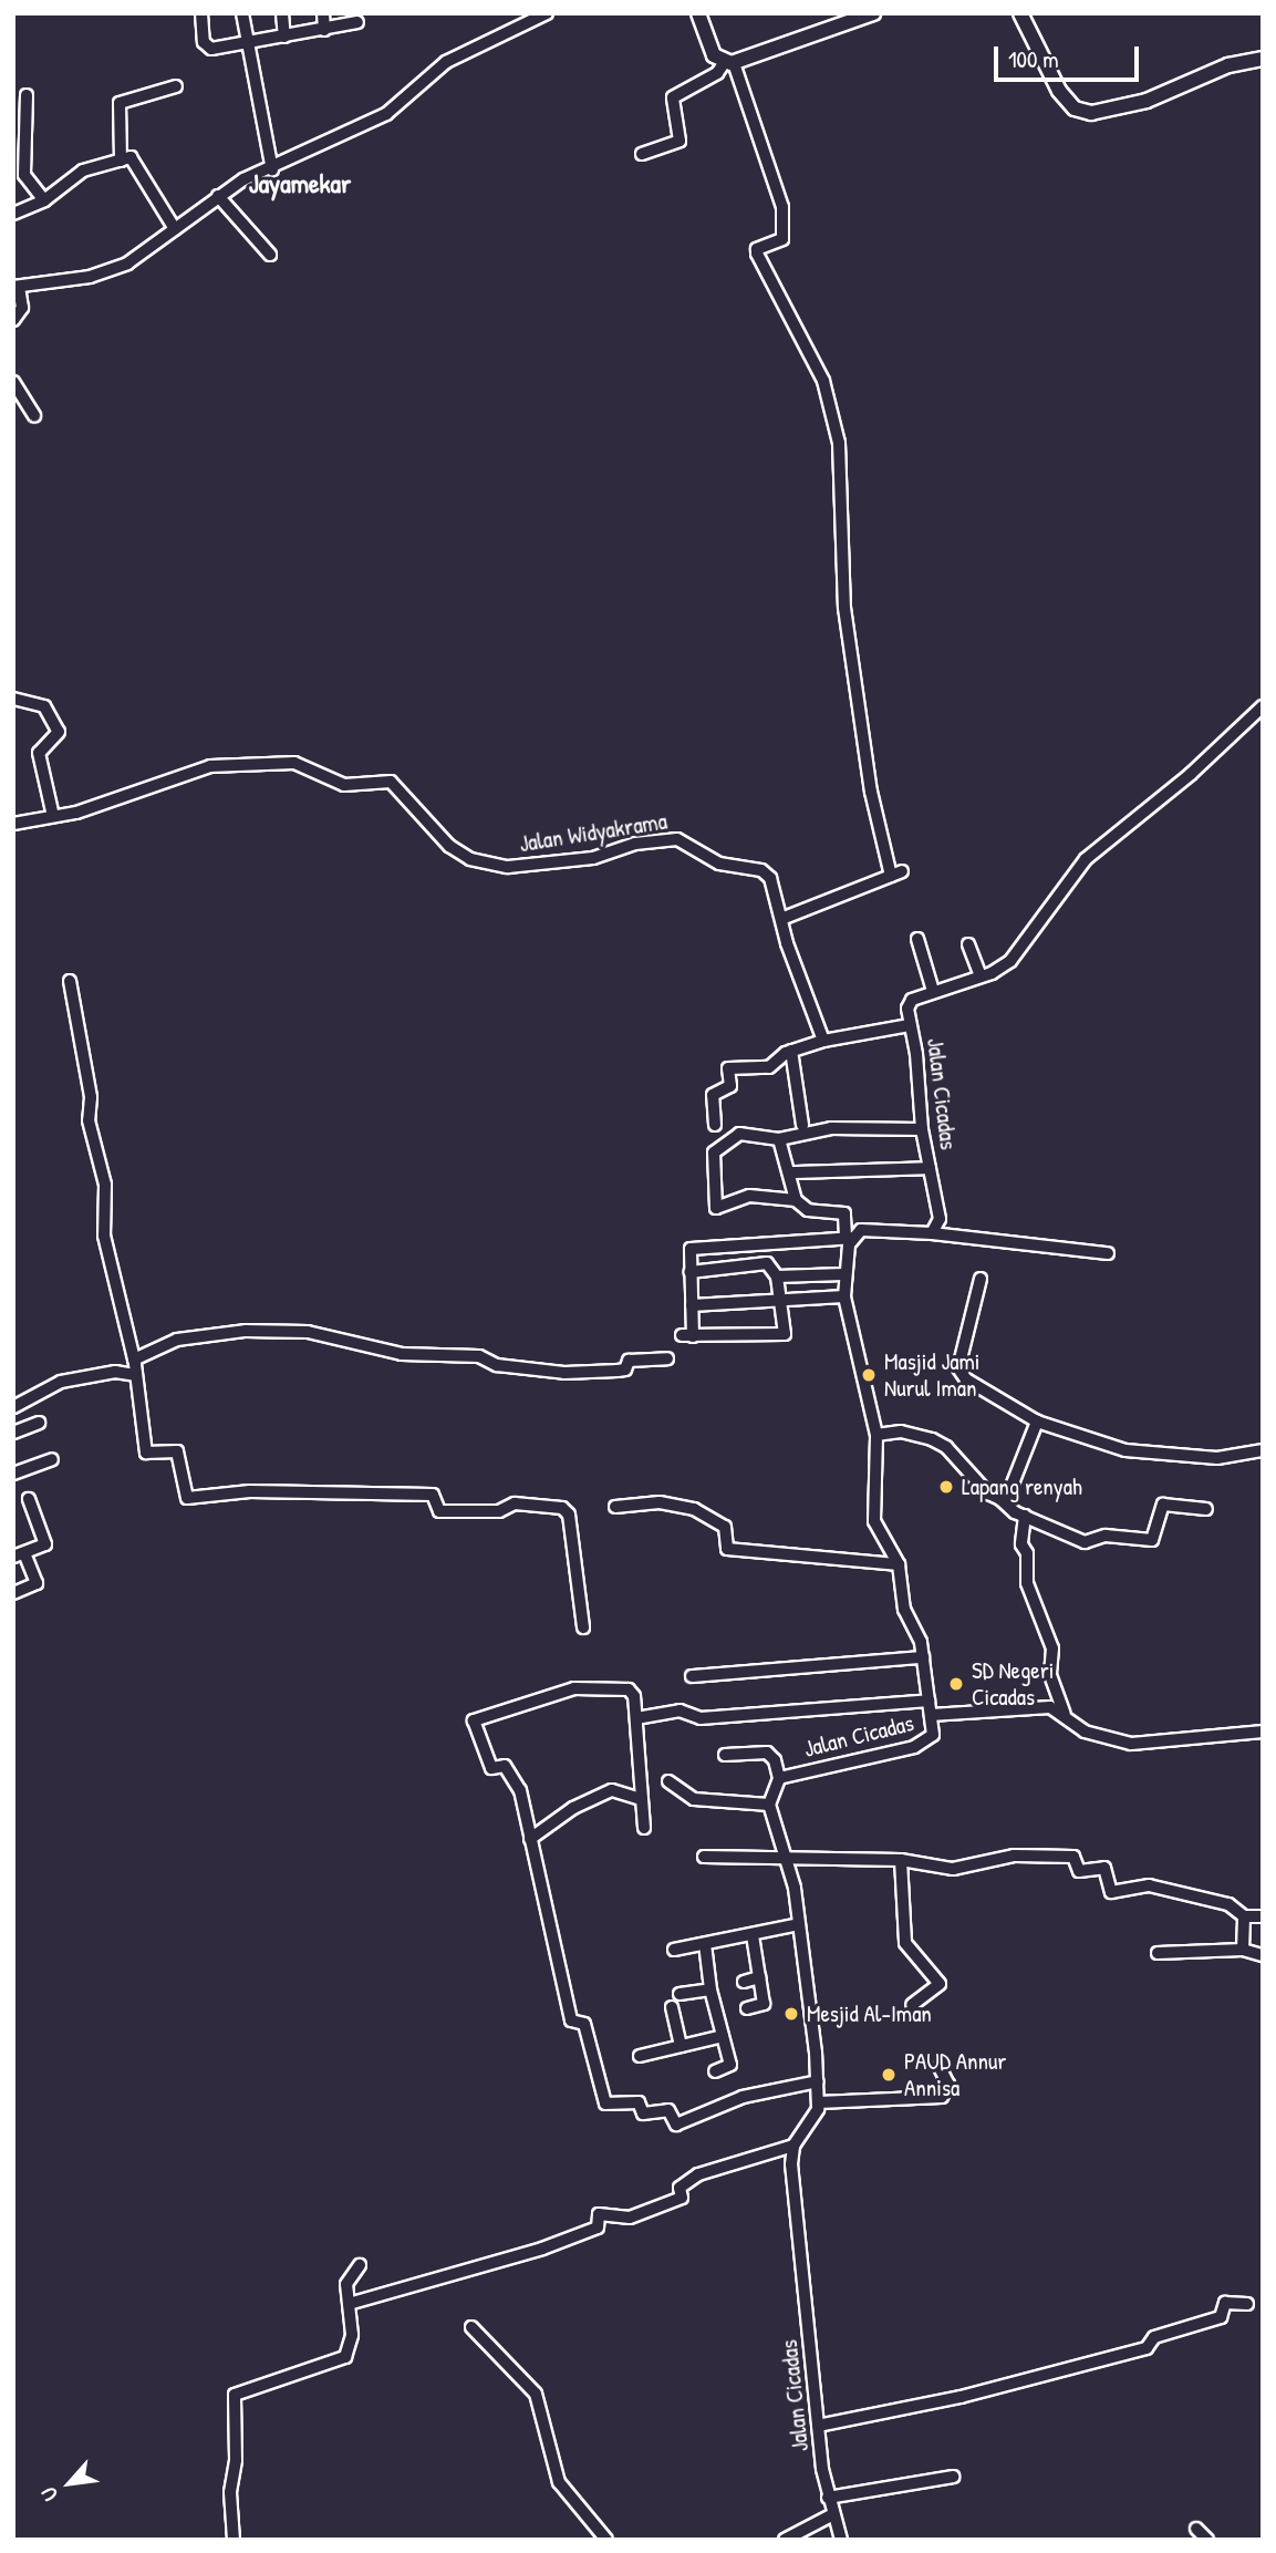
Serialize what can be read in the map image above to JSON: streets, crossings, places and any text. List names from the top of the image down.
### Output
{
  "streets": {
    "street": ["Jalan Widyakrama", "Jalan Cicadas"]
  },
  "districts": ["Jayamekar"],
  "places": [
    "Masjid Jami Nurul Iman",
    "Lapang renyah",
    "SD Negeri Cicadas",
    "Mesjid Al-Iman",
    "PAUD Annur Annisa"
  ],
  "scale_bar": "100 m",
  "north": "bottom left"
}
